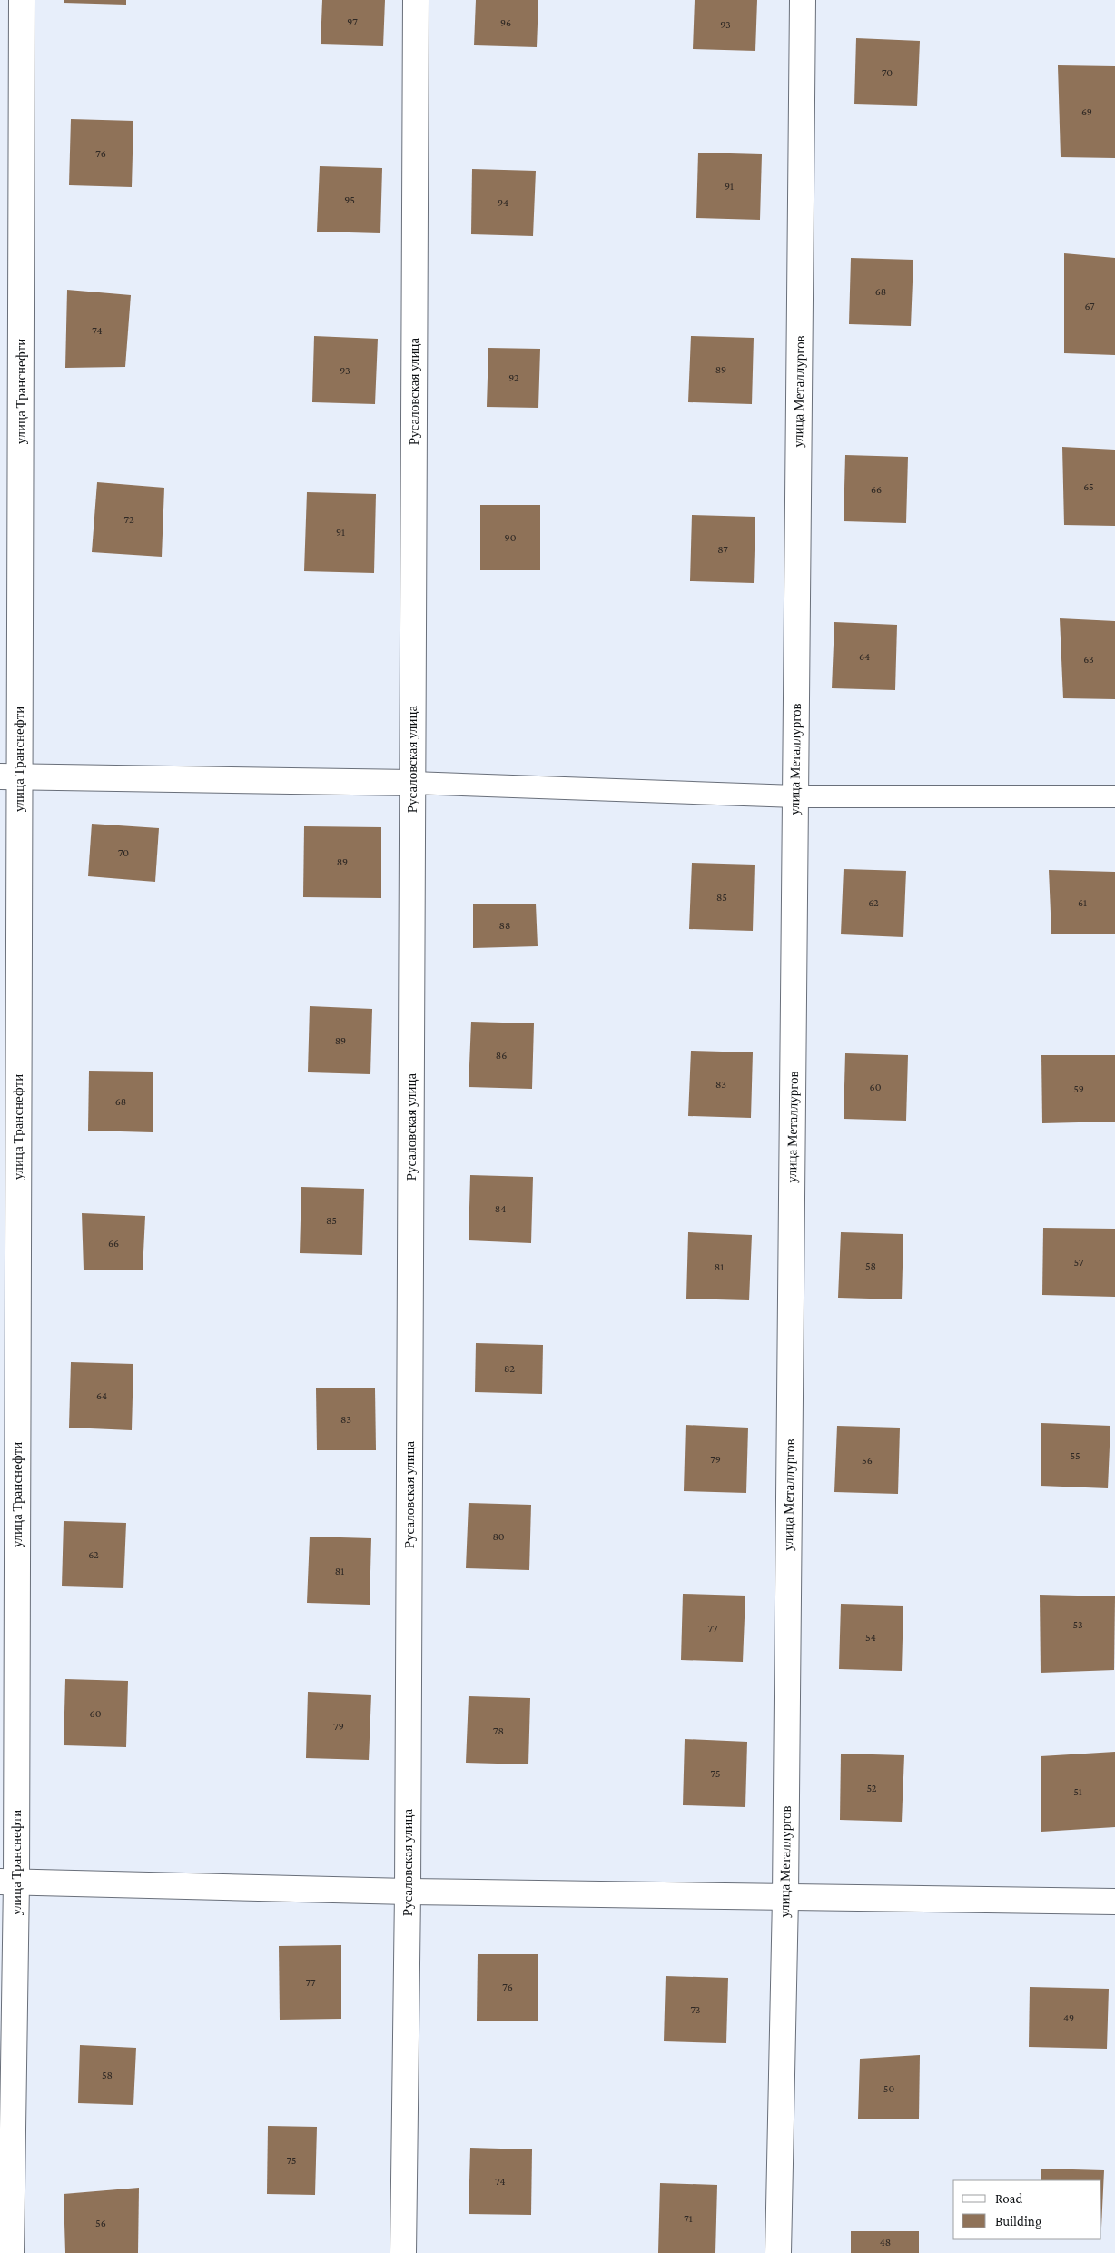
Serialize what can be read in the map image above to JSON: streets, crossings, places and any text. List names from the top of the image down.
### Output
{
  "streets": {
    "street": ["улица Транснефти", "Русаловская улица", "улица Металлургов"]
  },
  "house_numbers": [
    "97",
    "96",
    "93",
    "70",
    "69",
    "76",
    "91",
    "95",
    "94",
    "68",
    "67",
    "74",
    "89",
    "93",
    "92",
    "65",
    "66",
    "72",
    "91",
    "90",
    "87",
    "64",
    "63",
    "70",
    "89",
    "85",
    "62",
    "61",
    "88",
    "89",
    "86",
    "83",
    "60",
    "59",
    "68",
    "84",
    "85",
    "66",
    "57",
    "58",
    "81",
    "82",
    "64",
    "83",
    "55",
    "79",
    "56",
    "80",
    "62",
    "81",
    "53",
    "77",
    "54",
    "60",
    "79",
    "78",
    "75",
    "52",
    "51",
    "77",
    "76",
    "73",
    "49",
    "58",
    "50",
    "75",
    "74",
    "71",
    "56",
    "48"
  ],
  "legend": ["Road", "Building"]
}
